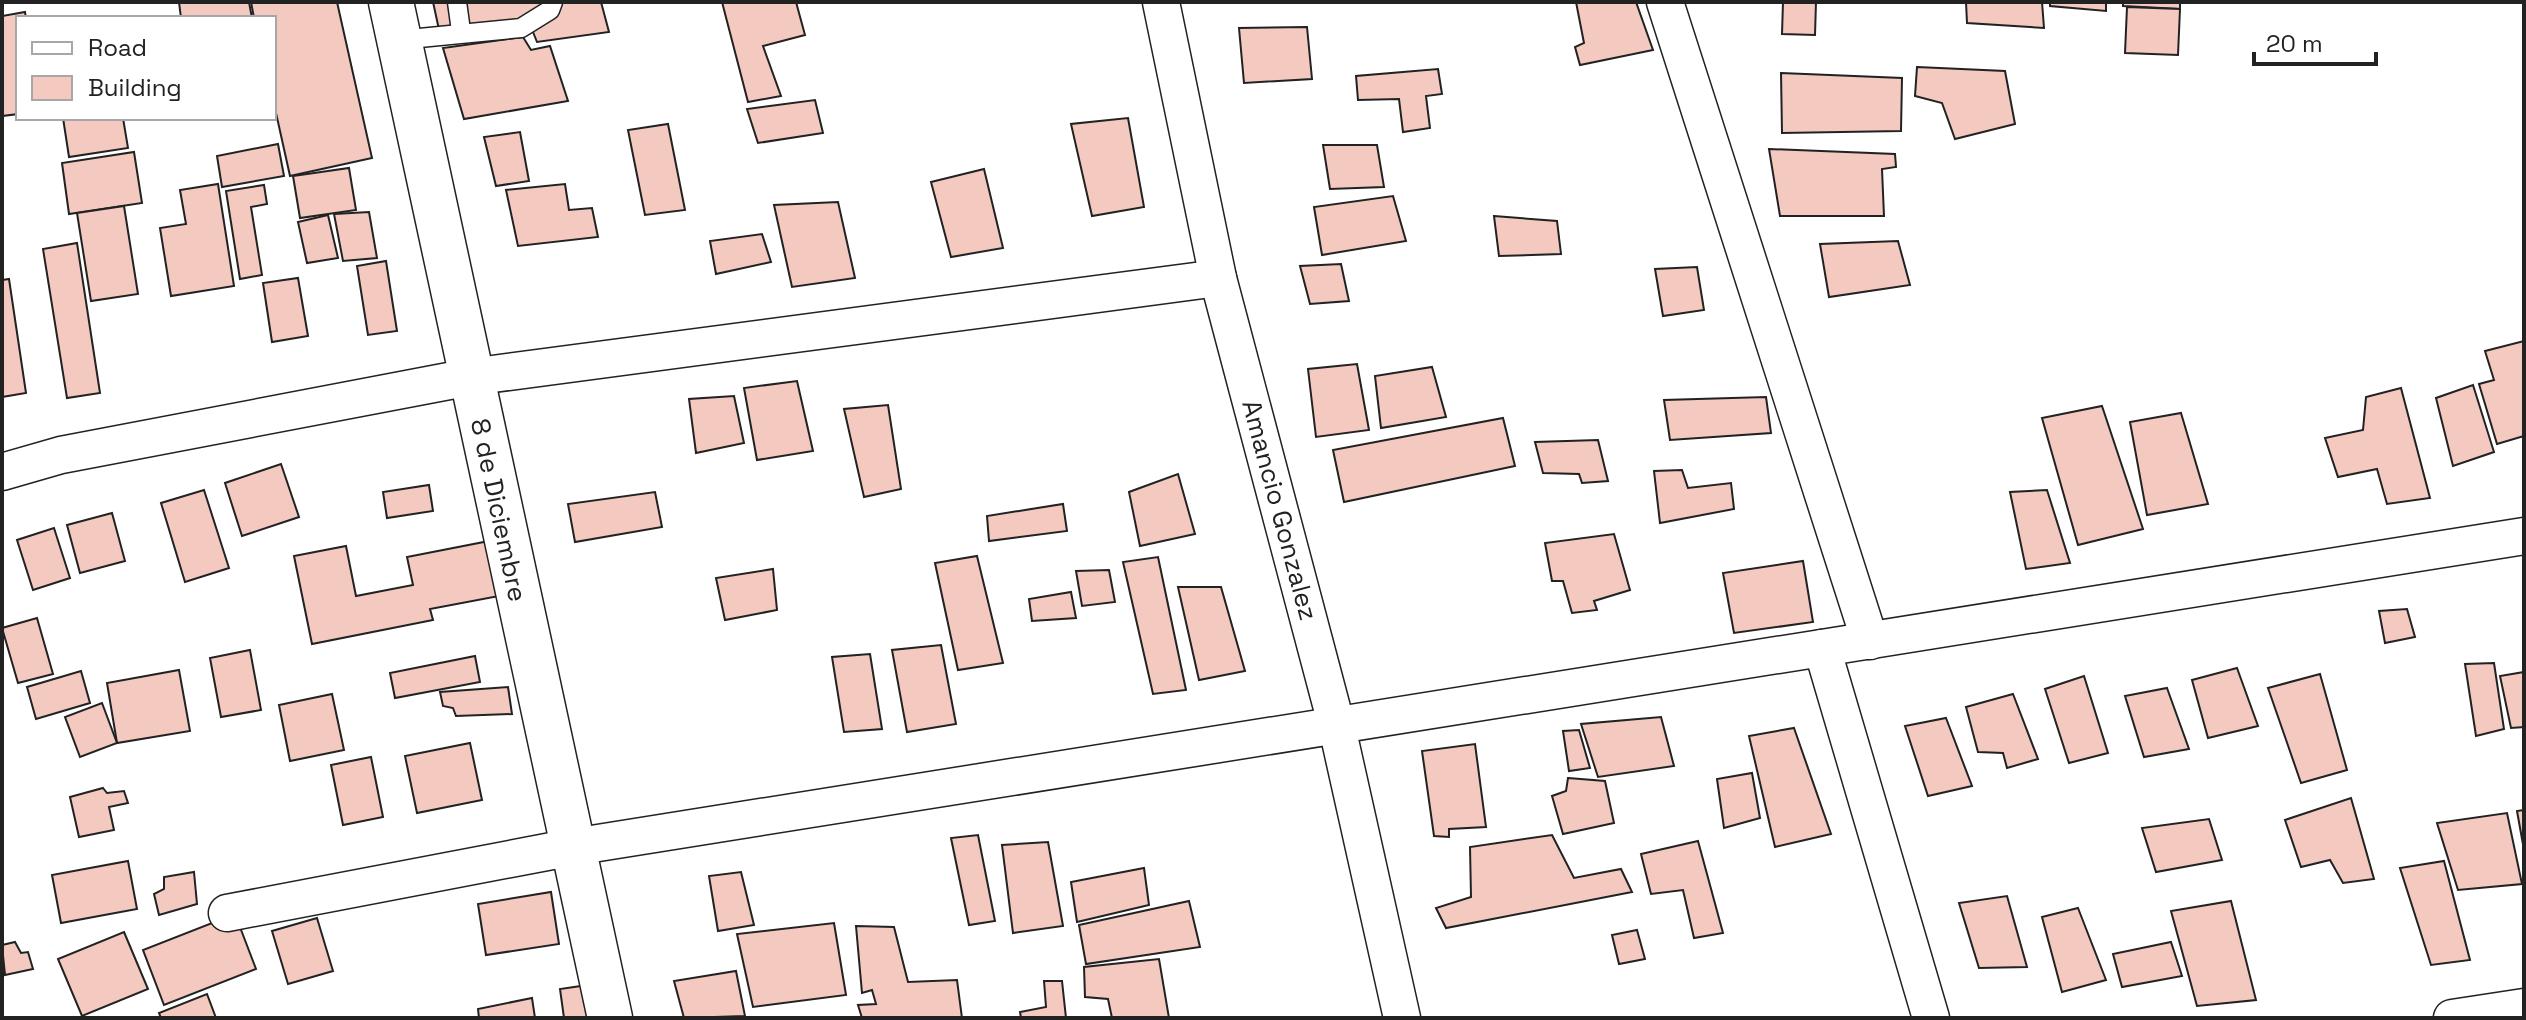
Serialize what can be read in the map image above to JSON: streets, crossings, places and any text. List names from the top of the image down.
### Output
{
  "streets": {
    "main road": ["8 de Diciembre"],
    "street": ["Amancio Gonzalez"]
  },
  "legend": ["Road", "Building"],
  "scale_bar": "20 m"
}
